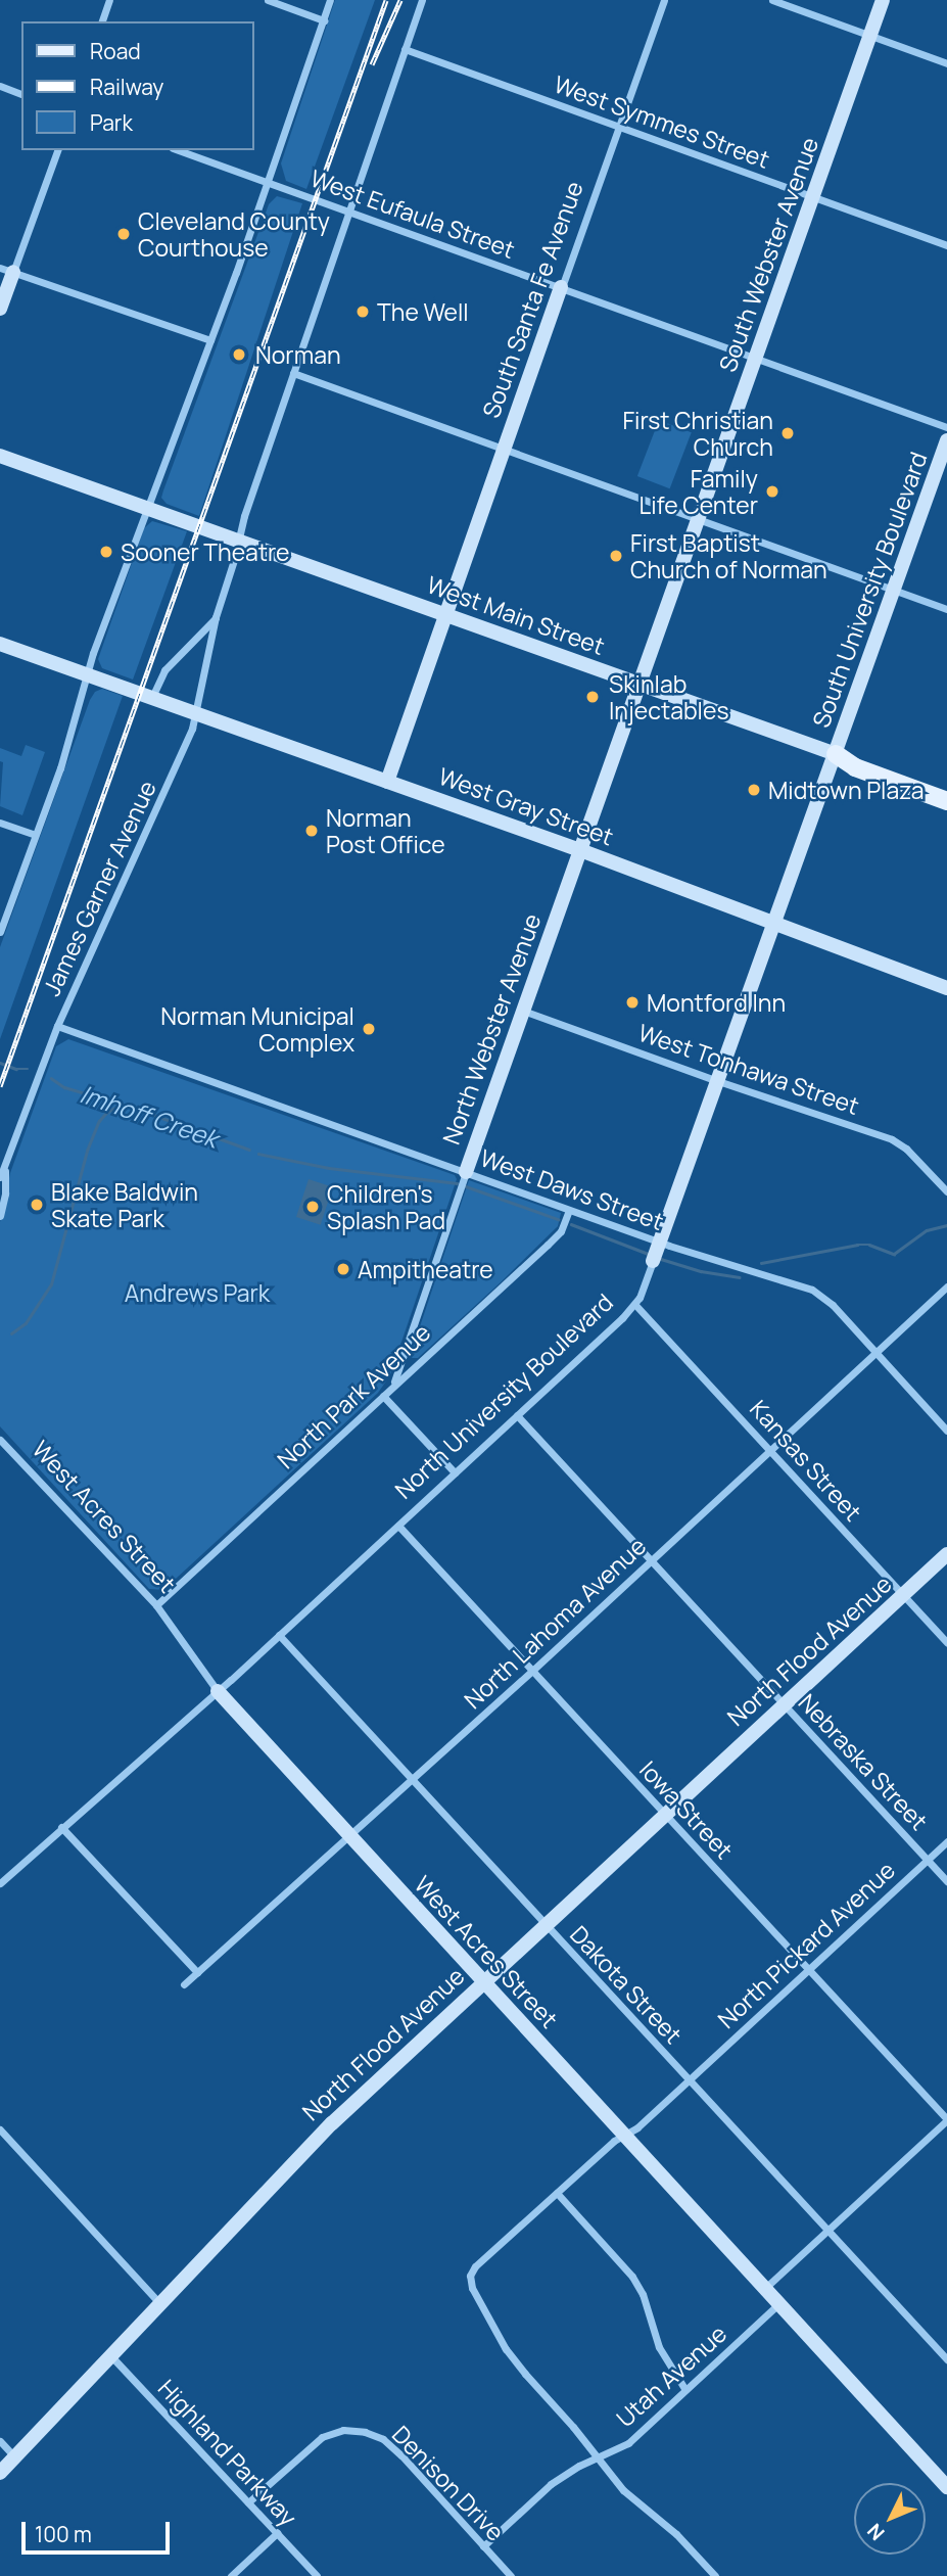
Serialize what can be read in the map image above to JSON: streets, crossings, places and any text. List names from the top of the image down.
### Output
{
  "streets": {
    "main road": ["West Main Street"],
    "street": [
      "West Symmes Street",
      "West Eufaula Street",
      "South Webster Avenue",
      "South Santa Fe Avenue",
      "South University Boulevard",
      "West Gray Street",
      "James Garner Avenue",
      "North Webster Avenue",
      "West Tonhawa Street",
      "West Daws Street",
      "North Park Avenue",
      "North University Boulevard",
      "Kansas Street",
      "West Acres Street",
      "North Lahoma Avenue",
      "North Flood Avenue",
      "Nebraska Street",
      "Iowa Street",
      "North Pickard Avenue",
      "Dakota Street",
      "Utah Avenue",
      "Highland Parkway",
      "Denison Drive"
    ]
  },
  "crossings": [
    ["West Symmes Street", "South Webster Avenue"],
    ["West Symmes Street", "South Santa Fe Avenue"],
    ["West Symmes Street", "James Garner Avenue"],
    ["West Eufaula Street", "South Webster Avenue"],
    ["West Eufaula Street", "South Santa Fe Avenue"],
    ["West Eufaula Street", "James Garner Avenue"],
    ["South Webster Avenue", "West Main Street"],
    ["South Webster Avenue", "North Webster Avenue"],
    ["South Santa Fe Avenue", "West Main Street"],
    ["South Santa Fe Avenue", "West Gray Street"],
    ["South University Boulevard", "West Main Street"],
    ["South University Boulevard", "North University Boulevard"],
    ["West Main Street", "James Garner Avenue"],
    ["West Main Street", "North Webster Avenue"],
    ["West Main Street", "North University Boulevard"],
    ["West Gray Street", "James Garner Avenue"],
    ["West Gray Street", "North Webster Avenue"],
    ["West Gray Street", "North University Boulevard"],
    ["James Garner Avenue", "West Daws Street"],
    ["North Webster Avenue", "West Tonhawa Street"],
    ["North Webster Avenue", "West Daws Street"],
    ["North Webster Avenue", "North Park Avenue"],
    ["West Tonhawa Street", "North University Boulevard"],
    ["West Daws Street", "North Park Avenue"],
    ["West Daws Street", "North University Boulevard"],
    ["West Daws Street", "North Lahoma Avenue"],
    ["North Park Avenue", "West Acres Street"],
    ["North University Boulevard", "Kansas Street"],
    ["North University Boulevard", "West Acres Street"],
    ["North University Boulevard", "Nebraska Street"],
    ["North University Boulevard", "Iowa Street"],
    ["North University Boulevard", "Dakota Street"],
    ["Kansas Street", "North Lahoma Avenue"],
    ["Kansas Street", "North Flood Avenue"],
    ["West Acres Street", "North Lahoma Avenue"],
    ["West Acres Street", "North Flood Avenue"],
    ["West Acres Street", "North Pickard Avenue"],
    ["West Acres Street", "Utah Avenue"],
    ["North Lahoma Avenue", "Nebraska Street"],
    ["North Lahoma Avenue", "Iowa Street"],
    ["North Lahoma Avenue", "Dakota Street"],
    ["North Flood Avenue", "Nebraska Street"],
    ["North Flood Avenue", "Iowa Street"],
    ["North Flood Avenue", "Dakota Street"],
    ["North Flood Avenue", "Highland Parkway"],
    ["Nebraska Street", "North Pickard Avenue"],
    ["Iowa Street", "North Pickard Avenue"],
    ["North Pickard Avenue", "Dakota Street"],
    ["North Pickard Avenue", "Utah Avenue"],
    ["Utah Avenue", "Denison Drive"],
    ["Highland Parkway", "Denison Drive"]
  ],
  "water": ["Imhoff Creek"],
  "parks": ["Andrews Park"],
  "places": [
    "Cleveland County Courthouse",
    "The Well",
    "Norman",
    "First Christian Church",
    "Family Life Center",
    "Sooner Theatre",
    "First Baptist Church of Norman",
    "Skinlab Injectables",
    "Midtown Plaza",
    "Norman Post Office",
    "Montford Inn",
    "Norman Municipal Complex",
    "Blake Baldwin Skate Park",
    "Children's Splash Pad",
    "Ampitheatre"
  ],
  "legend": ["Road", "Railway", "Park"],
  "scale_bar": "100 m",
  "north": "bottom left"
}
